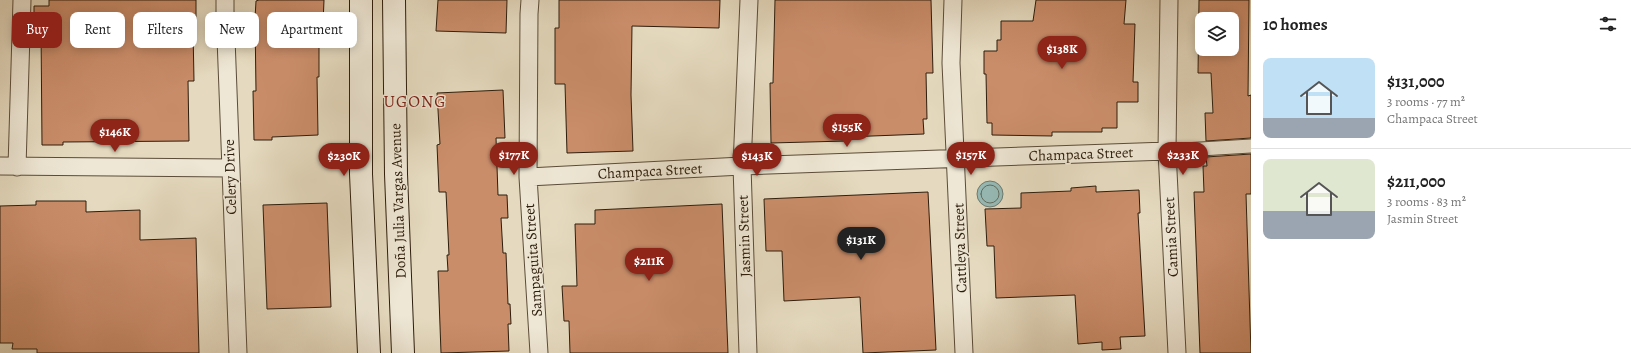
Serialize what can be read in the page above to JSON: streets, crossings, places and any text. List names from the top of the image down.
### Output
{
  "streets": {
    "main road": ["Doña Julia Vargas Avenue"],
    "street": [
      "Champaca Street",
      "Celery Drive",
      "Jasmin Street",
      "Camia Street",
      "Cattleya Street",
      "Sampaguita Street"
    ]
  },
  "crossings": [
    ["Champaca Street", "Jasmin Street"],
    ["Champaca Street", "Camia Street"],
    ["Champaca Street", "Cattleya Street"],
    ["Champaca Street", "Sampaguita Street"]
  ],
  "districts": ["UGONG"],
  "page": {
    "heading": "10 homes",
    "chip": [
      "Buy",
      "Rent",
      "Filters",
      "New",
      "Apartment"
    ],
    "price": [
      "$138K",
      "$155K",
      "$146K",
      "$177K",
      "$157K",
      "$233K",
      "$230K",
      "$143K",
      "$131K",
      "$211K"
    ],
    "list": [
      {
        "name": "$131,000",
        "note": "3 rooms · 77 m² · Champaca Street"
      },
      {
        "name": "$211,000",
        "note": "3 rooms · 83 m² · Jasmin Street"
      }
    ]
  }
}
